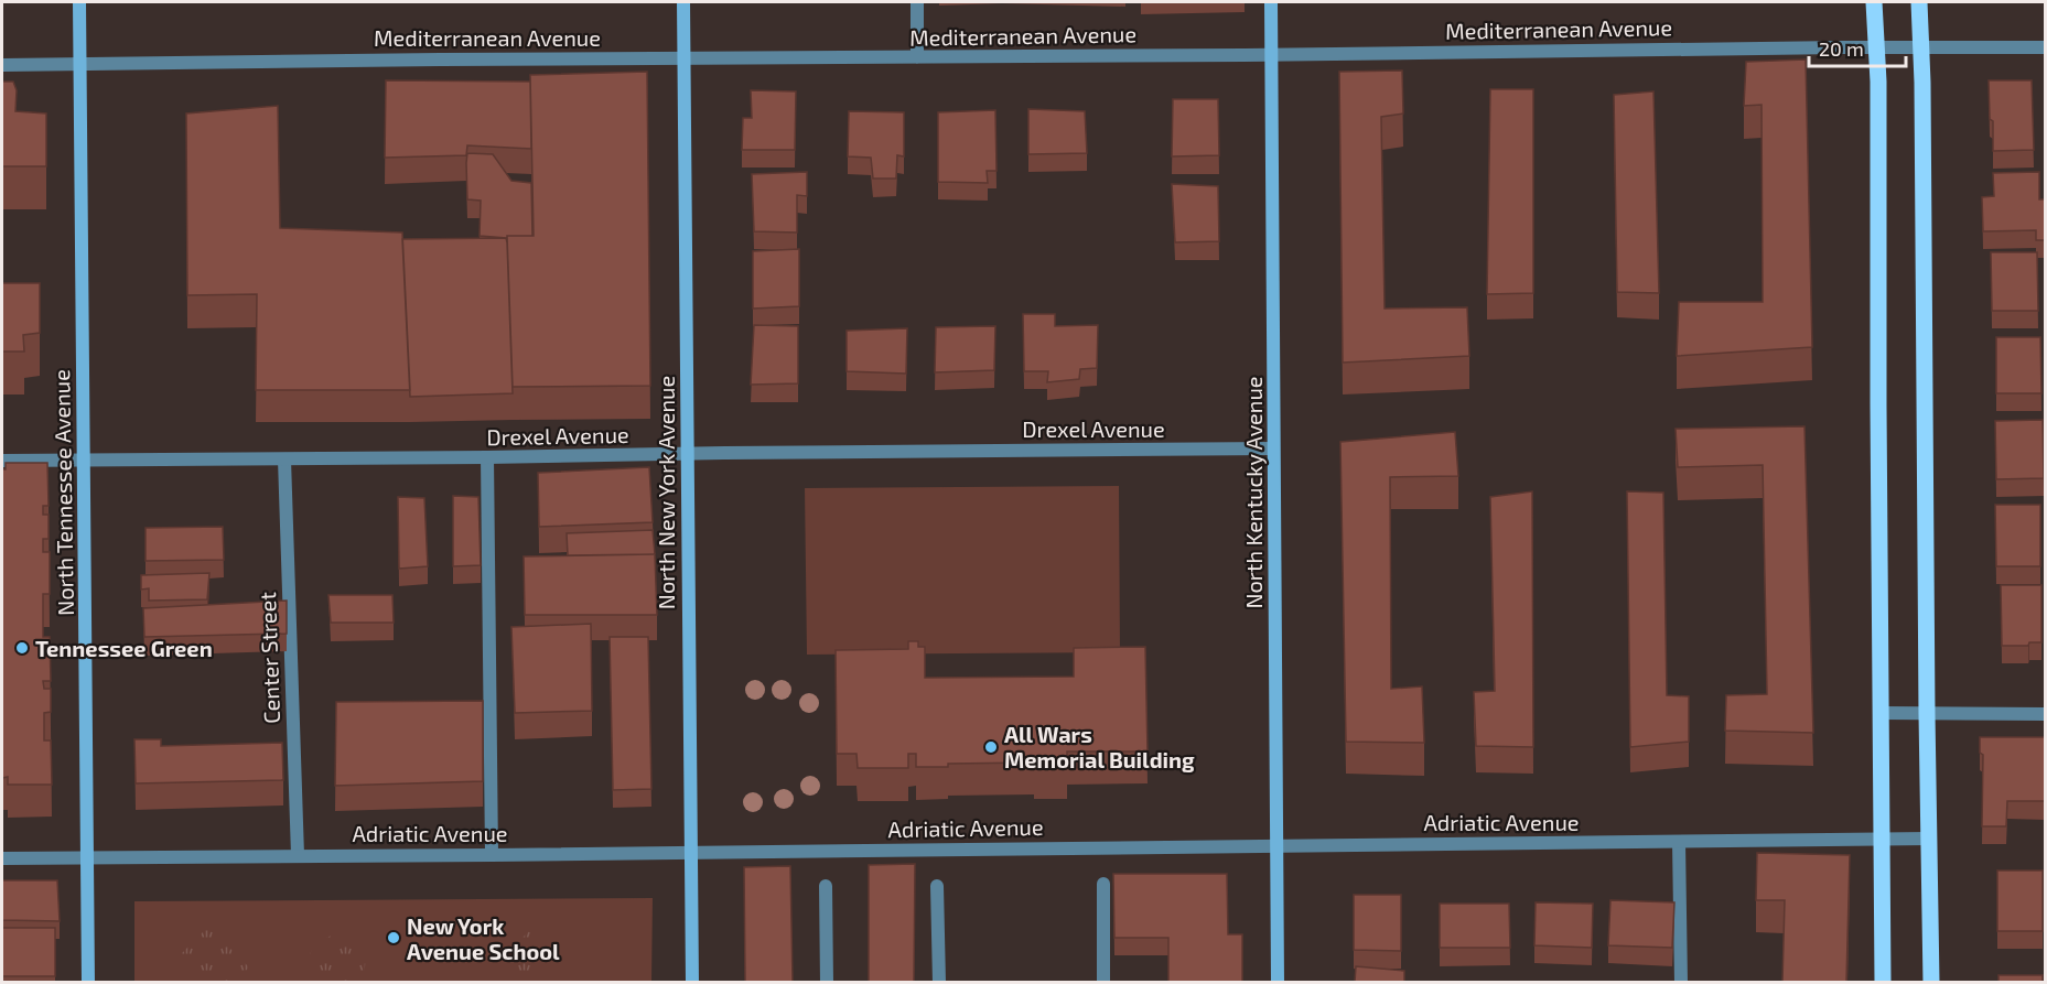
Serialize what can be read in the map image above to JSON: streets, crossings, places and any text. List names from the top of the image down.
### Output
{
  "streets": {
    "street": [
      "Mediterranean Avenue",
      "Drexel Avenue",
      "North Tennessee Avenue",
      "North New York Avenue",
      "North Kentucky Avenue",
      "Center Street",
      "Adriatic Avenue"
    ]
  },
  "crossings": [
    ["Mediterranean Avenue", "North Tennessee Avenue"],
    ["Mediterranean Avenue", "North New York Avenue"],
    ["Mediterranean Avenue", "North Kentucky Avenue"],
    ["Drexel Avenue", "North Tennessee Avenue"],
    ["Drexel Avenue", "North New York Avenue"],
    ["Drexel Avenue", "North Kentucky Avenue"],
    ["Drexel Avenue", "Center Street"],
    ["North Tennessee Avenue", "Adriatic Avenue"],
    ["North New York Avenue", "Adriatic Avenue"],
    ["North Kentucky Avenue", "Adriatic Avenue"],
    ["Center Street", "Adriatic Avenue"]
  ],
  "places": ["Tennessee Green", "All Wars Memorial Building", "New York Avenue School"],
  "scale_bar": "20 m"
}
